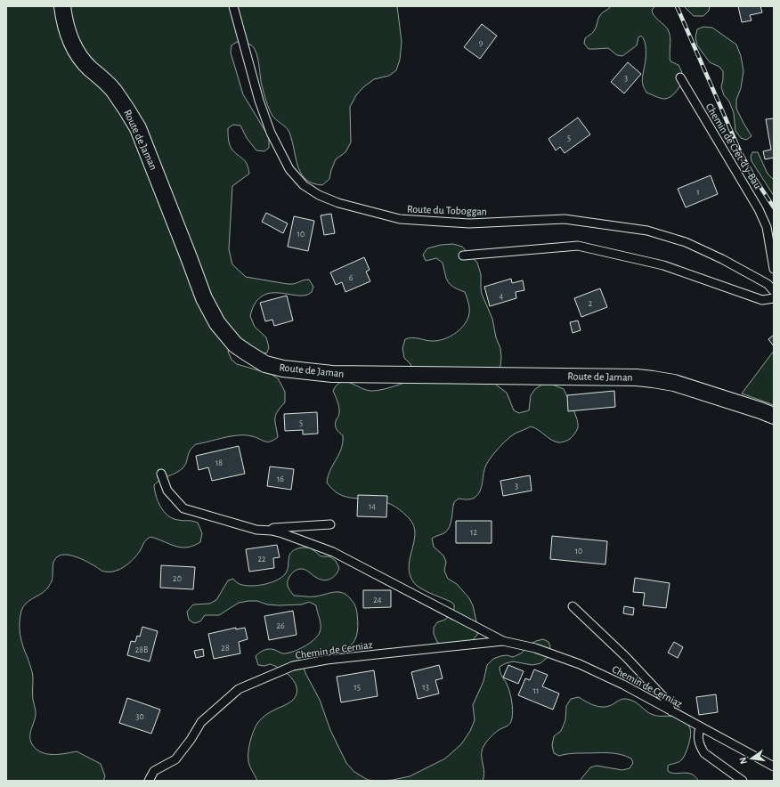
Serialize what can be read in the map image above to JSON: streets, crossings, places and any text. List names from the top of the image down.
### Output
{
  "streets": {
    "street": ["Route de Jaman"],
    "lane": ["Chemin de Crêt-d'y-Bau", "Route du Toboggan", "Chemin de Cerniaz"]
  },
  "house_numbers": [
    "9",
    "3",
    "5",
    "1",
    "10",
    "6",
    "4",
    "2",
    "5",
    "18",
    "16",
    "3",
    "14",
    "12",
    "10",
    "22",
    "20",
    "24",
    "26",
    "28",
    "28B",
    "15",
    "13",
    "11",
    "30"
  ],
  "north": "left"
}
